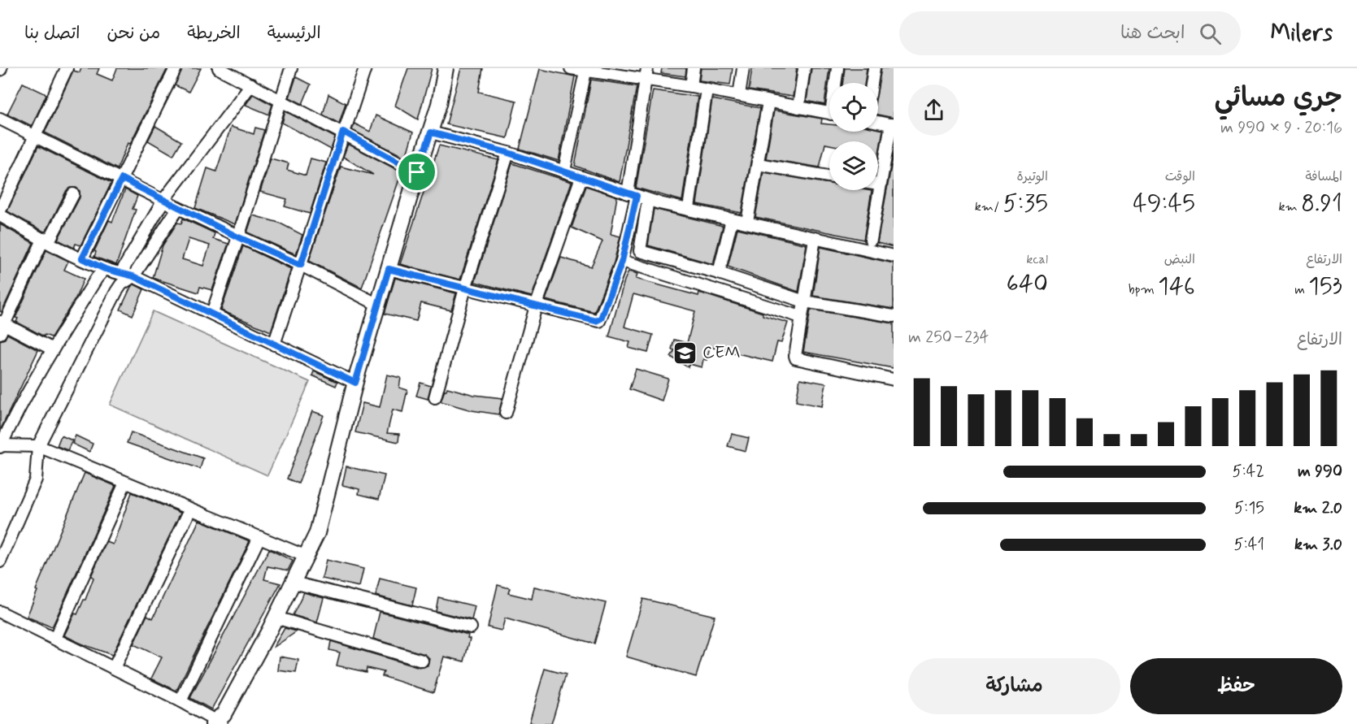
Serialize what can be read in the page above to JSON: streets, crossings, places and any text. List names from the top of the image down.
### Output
{
  "places": {
    "school or university": ["CEM"]
  },
  "page": {
    "header": "Milers",
    "search": "ابحث هنا",
    "nav": [
      "الرئيسية",
      "الخريطة",
      "من نحن",
      "اتصل بنا"
    ],
    "heading": ["جري مسائي", "20:16 · 9 × 990 m"],
    "stats": [
      ["المسافة", "8.91 km"],
      ["الوقت", "49:45"],
      ["الوتيرة", "5:35 /km"],
      ["الارتفاع", "153 m"],
      ["النبض", "146 bpm"],
      ["kcal", "640"]
    ],
    "chart": ["الارتفاع", "234–250 m"],
    "list": [
      {
        "name": "990 m",
        "note": "5:42"
      },
      {
        "name": "2.0 km",
        "note": "5:15"
      },
      {
        "name": "3.0 km",
        "note": "5:41"
      }
    ],
    "buttons": ["حفظ", "مشاركة"]
  }
}
